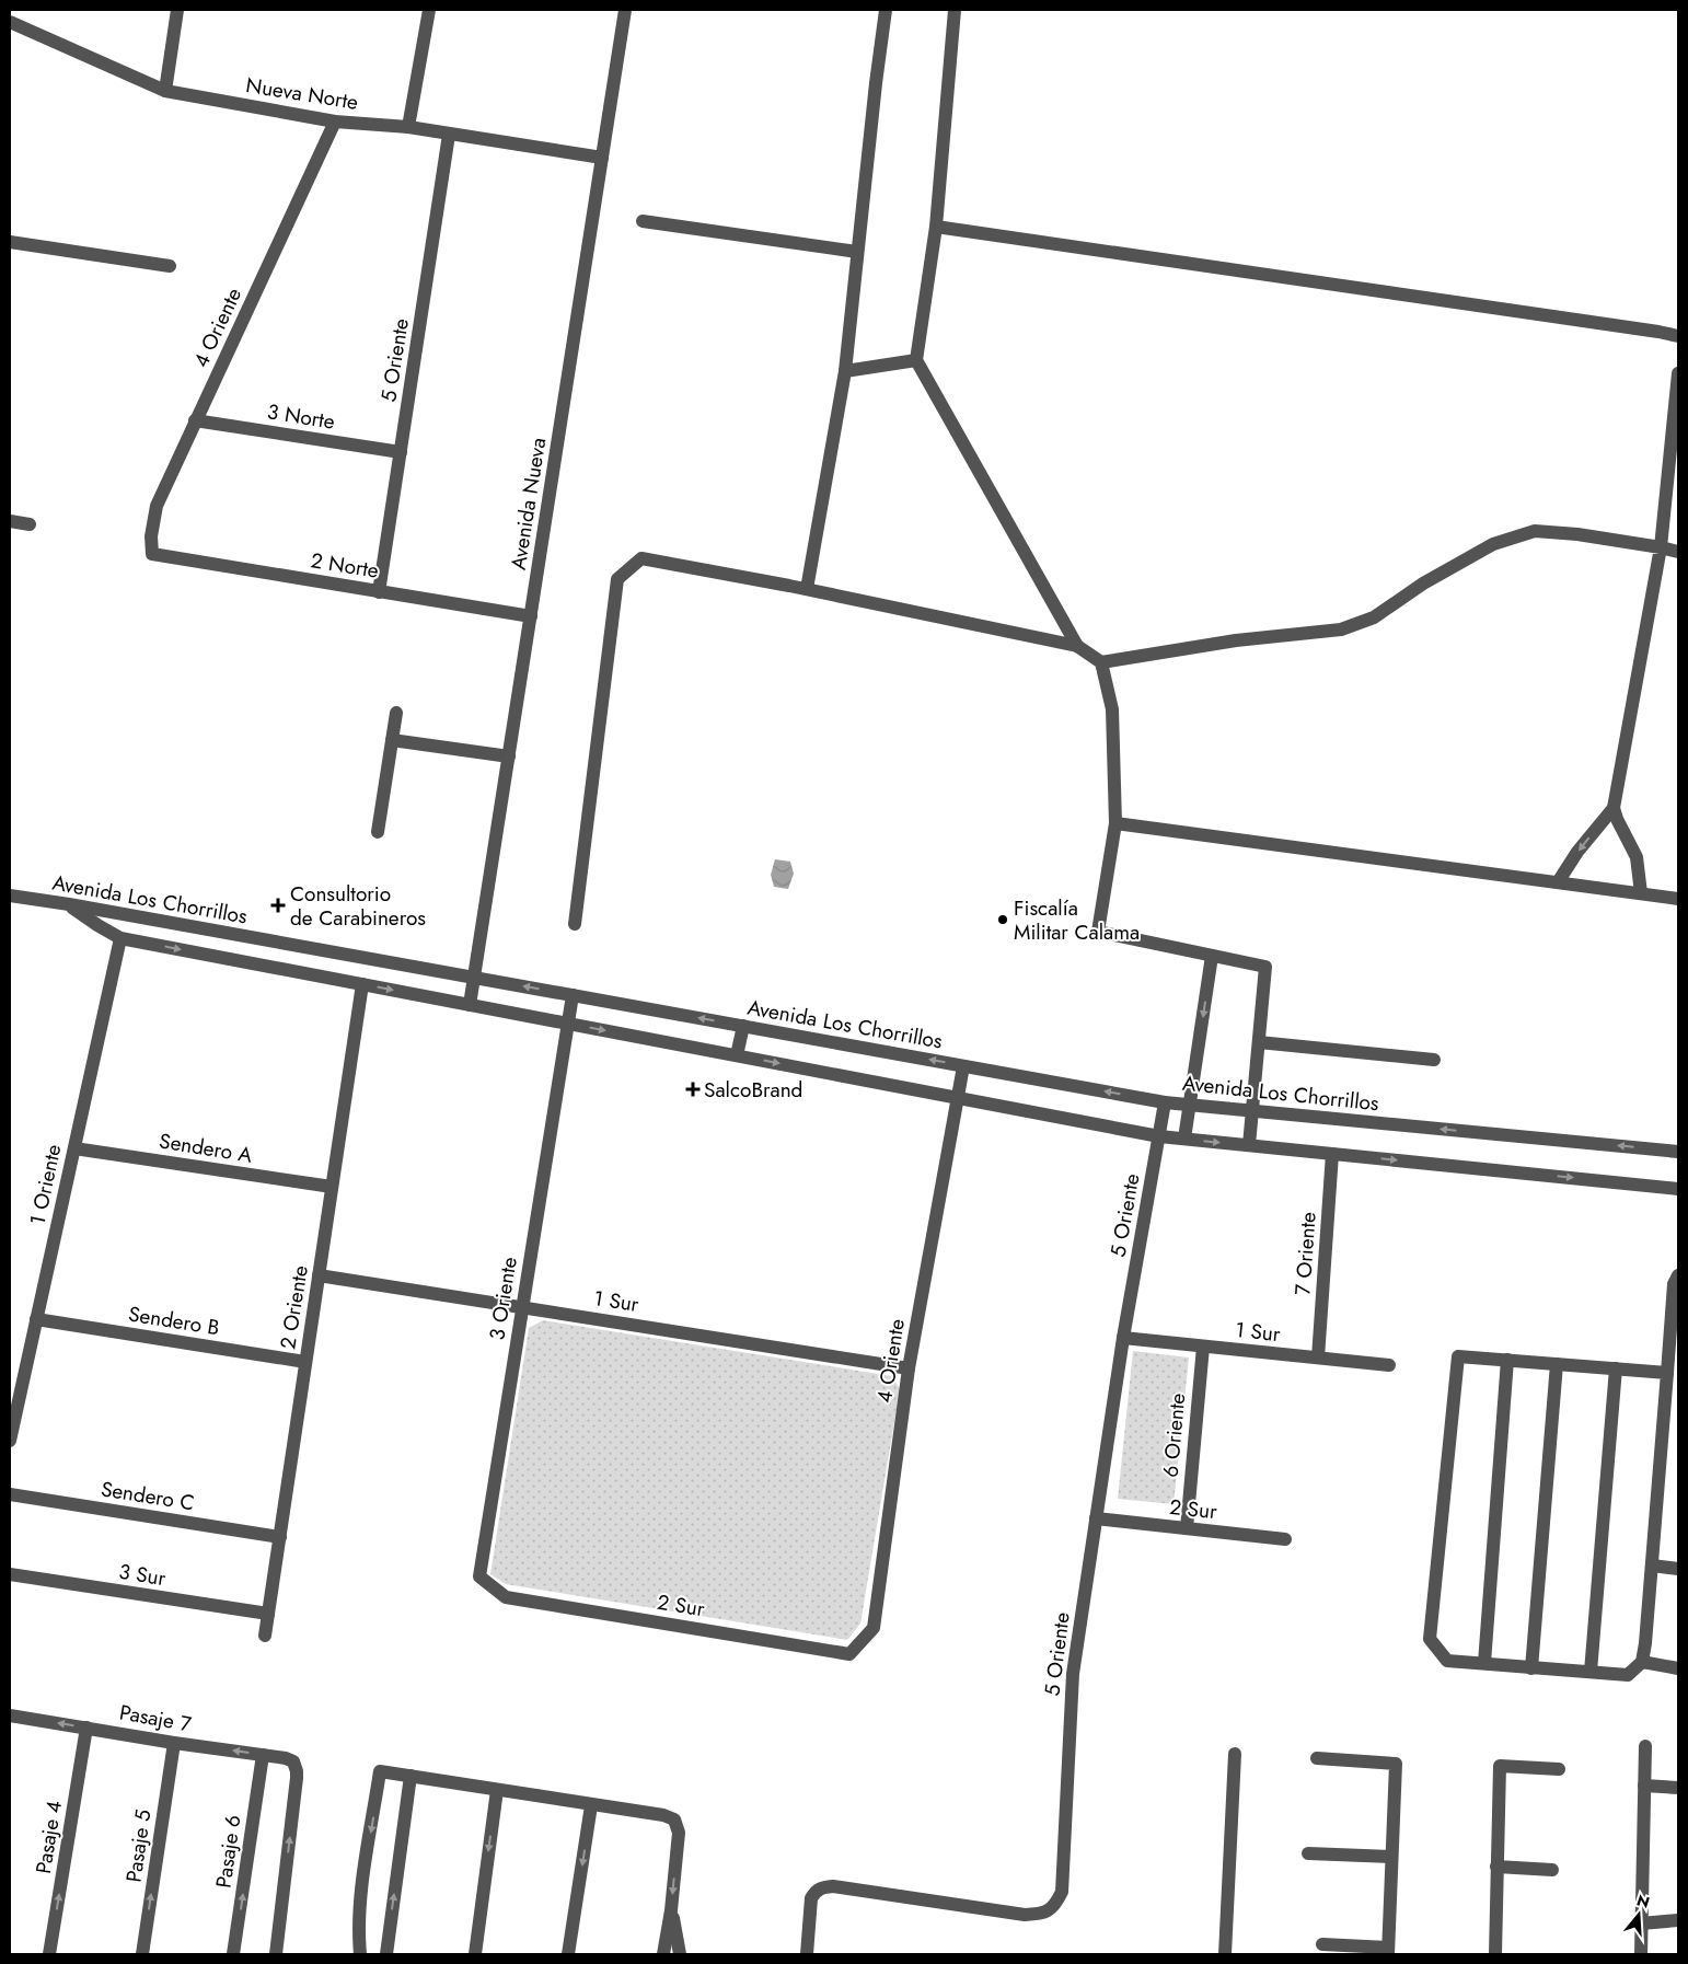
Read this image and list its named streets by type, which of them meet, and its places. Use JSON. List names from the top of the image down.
{
  "streets": {
    "street": [
      "Nueva Norte",
      "4 Oriente",
      "5 Oriente",
      "3 Norte",
      "Avenida Nueva",
      "2 Norte",
      "Avenida Los Chorrillos",
      "Sendero A",
      "1 Oriente",
      "7 Oriente",
      "3 Oriente",
      "1 Sur",
      "2 Oriente",
      "Sendero B",
      "6 Oriente",
      "Sendero C",
      "2 Sur",
      "3 Sur",
      "Pasaje 7",
      "Pasaje 4",
      "Pasaje 5",
      "Pasaje 6"
    ]
  },
  "crossings": [
    ["Nueva Norte", "4 Oriente"],
    ["Nueva Norte", "5 Oriente"],
    ["Nueva Norte", "Avenida Nueva"],
    ["4 Oriente", "3 Norte"],
    ["4 Oriente", "2 Norte"],
    ["4 Oriente", "Avenida Los Chorrillos"],
    ["4 Oriente", "1 Sur"],
    ["4 Oriente", "2 Sur"],
    ["5 Oriente", "3 Norte"],
    ["5 Oriente", "2 Norte"],
    ["5 Oriente", "Avenida Los Chorrillos"],
    ["5 Oriente", "1 Sur"],
    ["5 Oriente", "2 Sur"],
    ["Avenida Nueva", "2 Norte"],
    ["Avenida Nueva", "Avenida Los Chorrillos"],
    ["Avenida Los Chorrillos", "3 Oriente"],
    ["Sendero A", "1 Oriente"],
    ["Sendero A", "2 Oriente"],
    ["1 Oriente", "Sendero B"],
    ["7 Oriente", "1 Sur"],
    ["3 Oriente", "1 Sur"],
    ["3 Oriente", "2 Sur"],
    ["1 Sur", "2 Oriente"],
    ["1 Sur", "6 Oriente"],
    ["2 Oriente", "Sendero B"],
    ["2 Oriente", "Sendero C"],
    ["2 Oriente", "3 Sur"],
    ["6 Oriente", "2 Sur"],
    ["Pasaje 7", "Pasaje 4"],
    ["Pasaje 7", "Pasaje 5"],
    ["Pasaje 7", "Pasaje 6"]
  ],
  "one_way": ["Pasaje 4", "Pasaje 5", "Pasaje 6"],
  "places": {
    "health": ["Consultorio de Carabineros", "SalcoBrand"],
    "other": ["Fiscalía Militar Calama"]
  },
  "north": "top"
}
